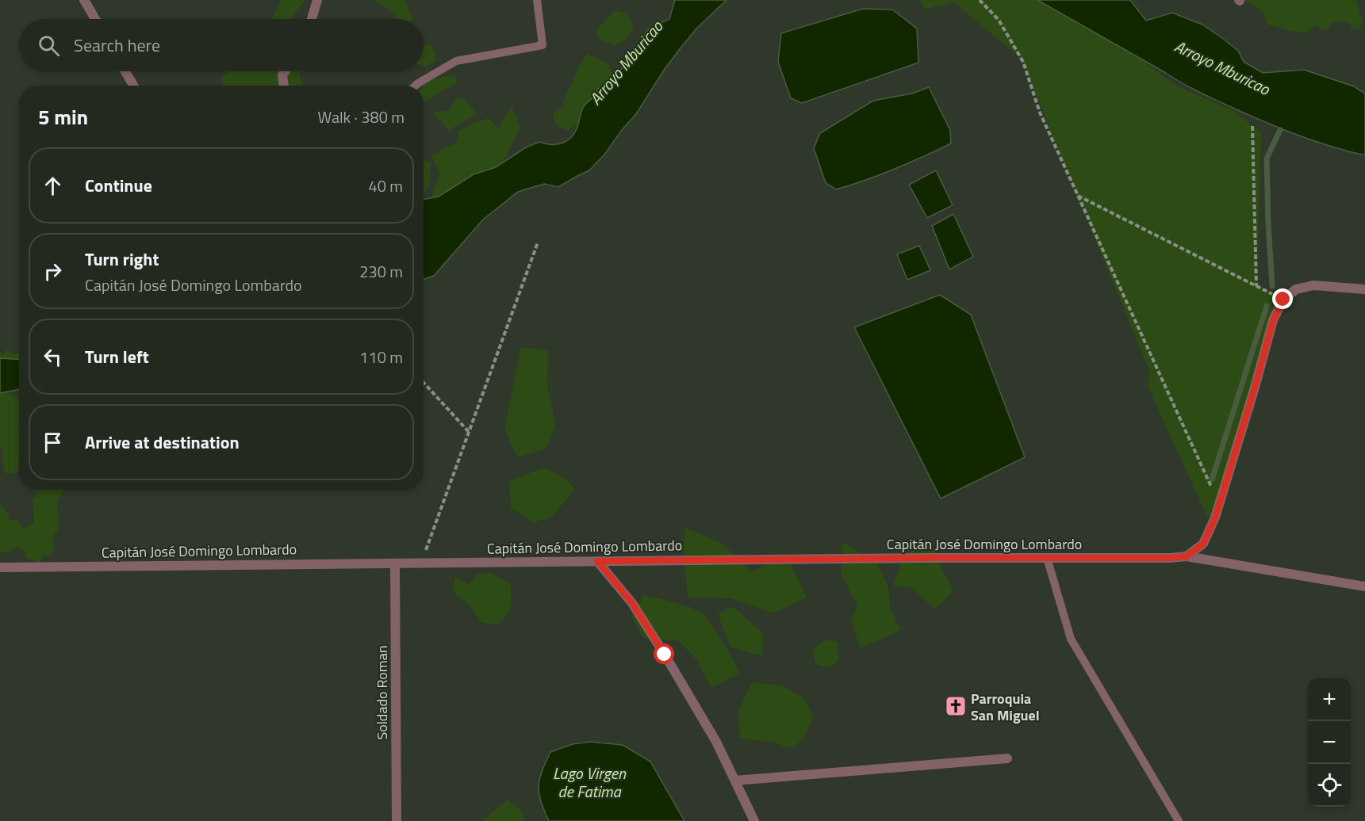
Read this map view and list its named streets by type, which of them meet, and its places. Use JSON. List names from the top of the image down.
{
  "streets": {
    "street": ["Capitán José Domingo Lombardo", "Soldado Roman"]
  },
  "crossings": [
    ["Capitán José Domingo Lombardo", "Soldado Roman"]
  ],
  "water": ["Arroyo Mburicao", "Lago Virgen de Fatima"],
  "places": {
    "church": ["Parroquia San Miguel"]
  },
  "page": {
    "search": "Search here",
    "heading": ["5 min", "Walk · 380 m"],
    "list": [
      ["Continue", "40 m"],
      ["Turn right", "Capitán José Domingo Lombardo", "230 m"],
      ["Turn left", "110 m"],
      "Arrive at destination"
    ],
    "map_buttons": ["+", "−"]
  }
}
